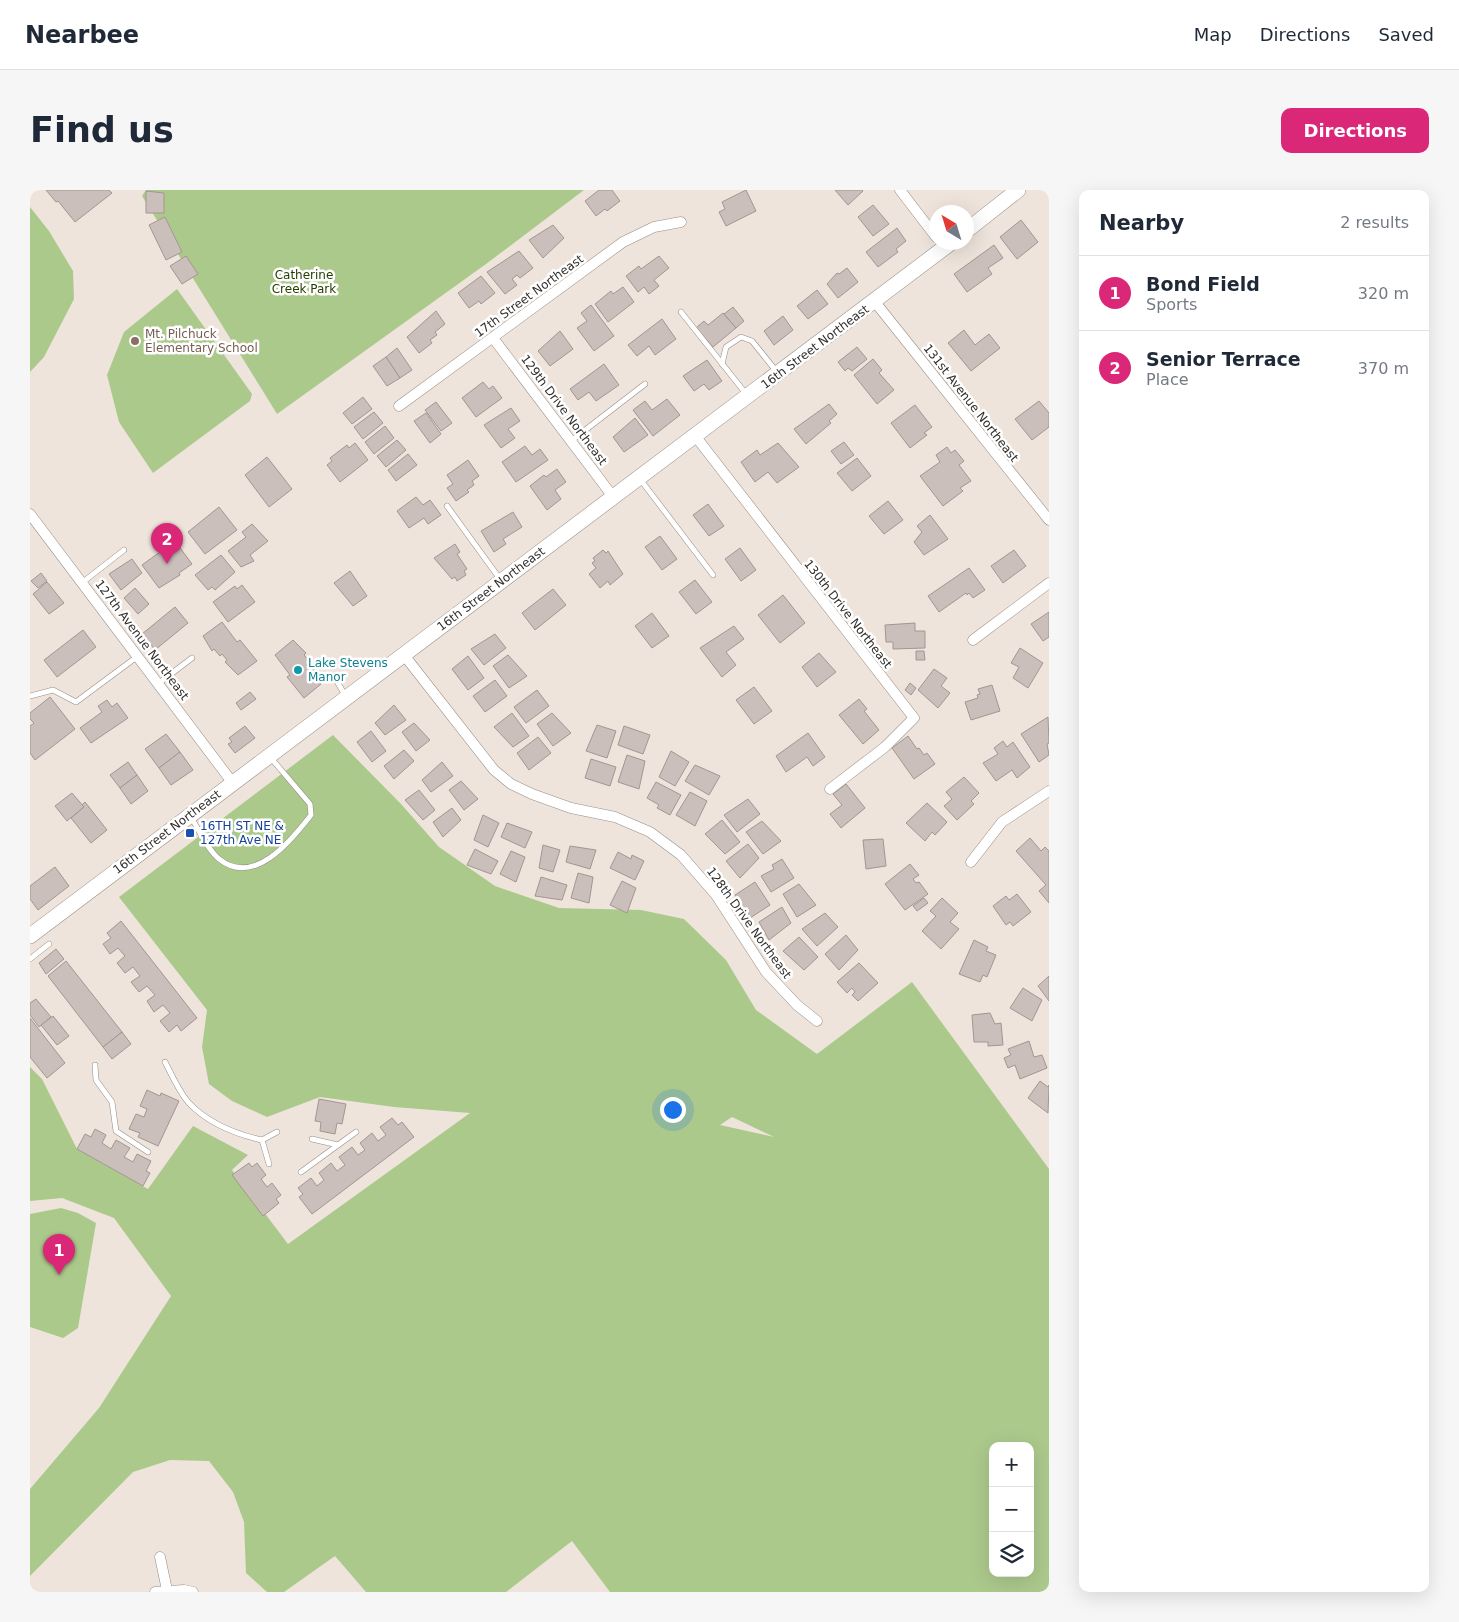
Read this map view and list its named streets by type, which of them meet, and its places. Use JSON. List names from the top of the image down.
{
  "streets": {
    "street": [
      "17th Street Northeast",
      "16th Street Northeast",
      "131st Avenue Northeast",
      "129th Drive Northeast",
      "130th Drive Northeast",
      "127th Avenue Northeast",
      "128th Drive Northeast"
    ]
  },
  "crossings": [
    ["17th Street Northeast", "129th Drive Northeast"],
    ["16th Street Northeast", "131st Avenue Northeast"],
    ["16th Street Northeast", "129th Drive Northeast"],
    ["16th Street Northeast", "130th Drive Northeast"],
    ["16th Street Northeast", "127th Avenue Northeast"],
    ["16th Street Northeast", "128th Drive Northeast"]
  ],
  "parks": ["Catherine Creek Park"],
  "places": {
    "other": ["Mt. Pilchuck Elementary School", "Lake Stevens Manor"],
    "transit": ["16TH ST NE & 127th Ave NE"]
  },
  "north": "top left",
  "page": {
    "header": "Nearbee",
    "nav": ["Map", "Directions", "Saved"],
    "buttons": "Directions",
    "title": "Find us",
    "heading": ["Nearby", "2 results"],
    "list": [
      {
        "mark": "1",
        "name": "Bond Field",
        "note": "Sports",
        "value": "320 m"
      },
      {
        "mark": "2",
        "name": "Senior Terrace",
        "note": "Place",
        "value": "370 m"
      }
    ],
    "pins": ["2", "1"],
    "map_buttons": ["+", "−"]
  }
}
